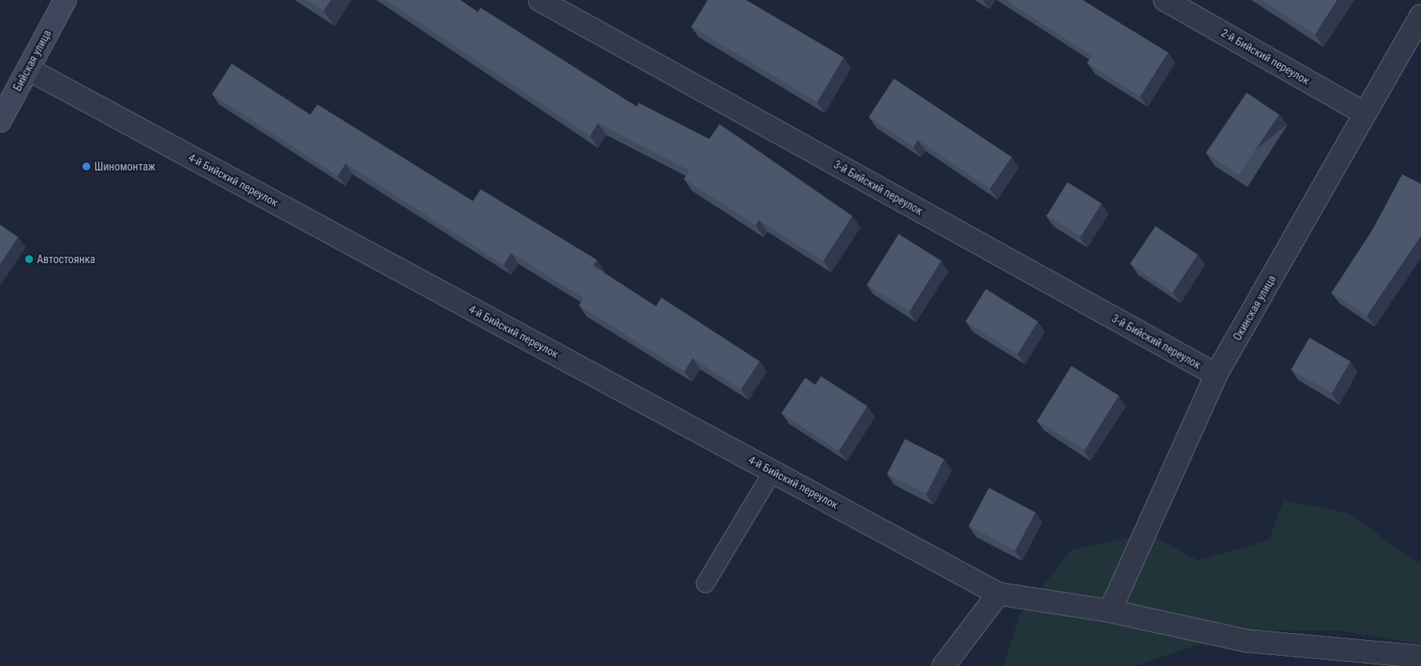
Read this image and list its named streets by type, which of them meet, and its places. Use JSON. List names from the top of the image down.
{
  "streets": {
    "street": [
      "2-й Бийский переулок",
      "Бийская улица",
      "4-й Бийский переулок",
      "3-й Бийский переулок",
      "Окинская улица"
    ]
  },
  "crossings": [
    ["2-й Бийский переулок", "Окинская улица"],
    ["Бийская улица", "4-й Бийский переулок"],
    ["4-й Бийский переулок", "Окинская улица"],
    ["3-й Бийский переулок", "Окинская улица"]
  ],
  "places": ["Шиномонтаж", "Автостоянка"]
}
